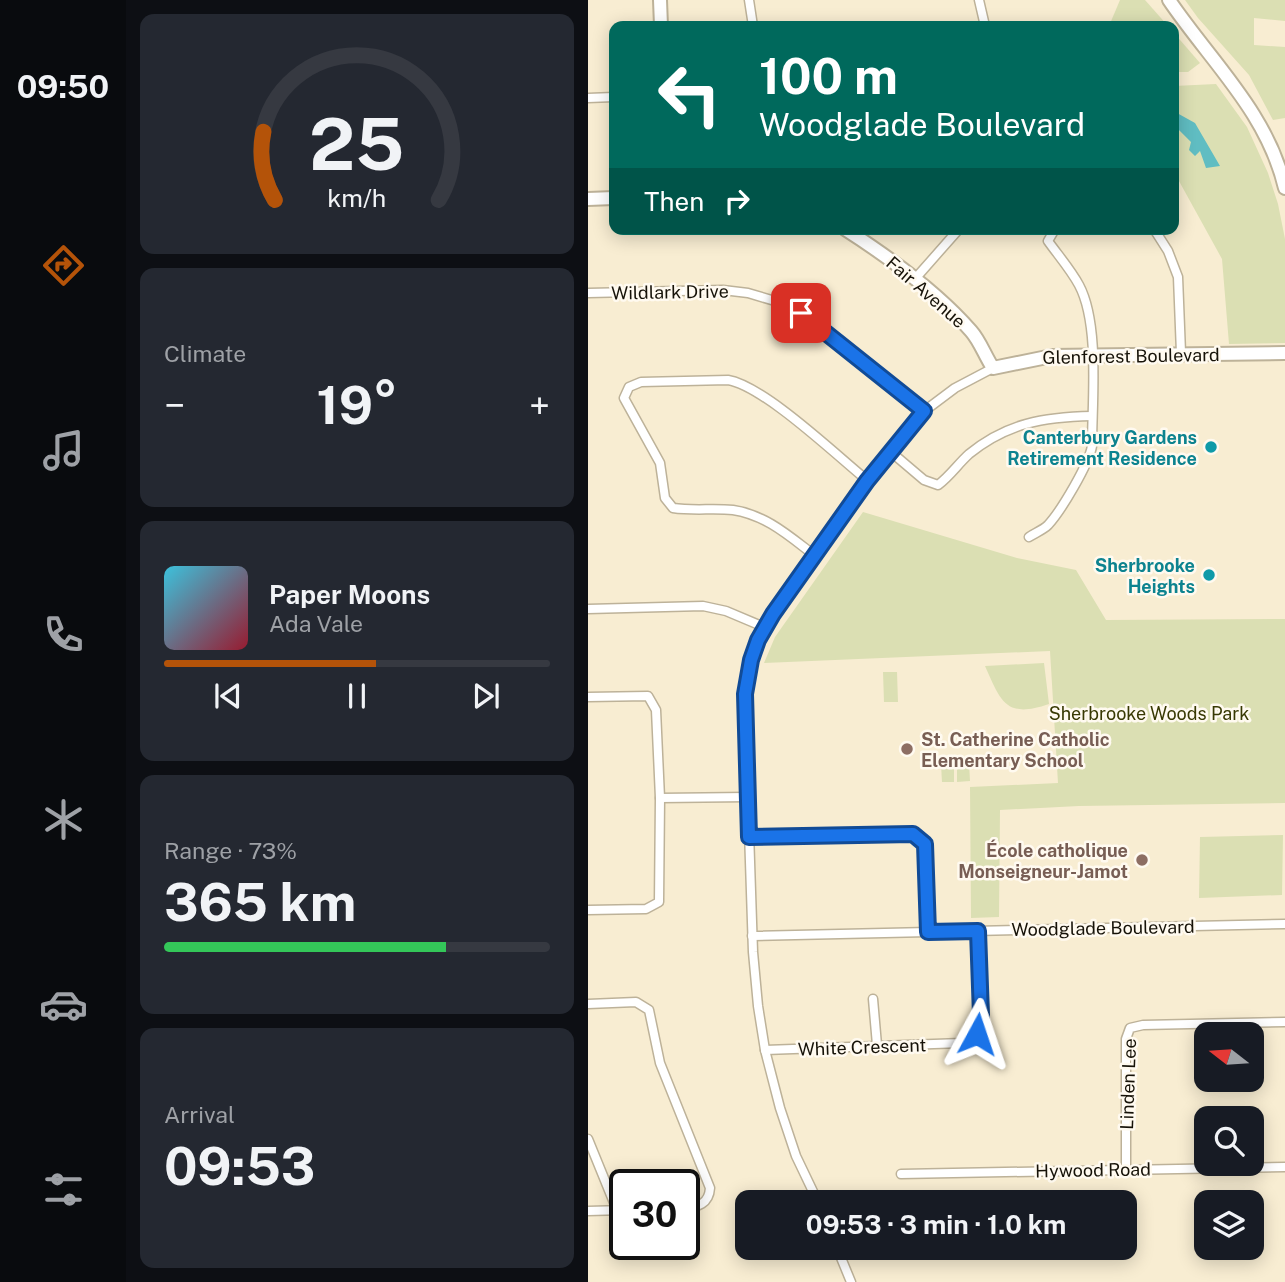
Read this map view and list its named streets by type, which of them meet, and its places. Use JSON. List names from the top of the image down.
{
  "streets": {
    "street": [
      "Wildlark Drive",
      "Fair Avenue",
      "Glenforest Boulevard",
      "Woodglade Boulevard",
      "White Crescent",
      "Linden Lee",
      "Hywood Road"
    ]
  },
  "crossings": [
    ["Wildlark Drive", "Glenforest Boulevard"],
    ["Fair Avenue", "Glenforest Boulevard"],
    ["Glenforest Boulevard", "Woodglade Boulevard"],
    ["Glenforest Boulevard", "White Crescent"],
    ["Woodglade Boulevard", "White Crescent"],
    ["Linden Lee", "Hywood Road"]
  ],
  "parks": ["Sherbrooke Woods Park"],
  "places": [
    "Canterbury Gardens Retirement Residence",
    "Sherbrooke Heights",
    "St. Catherine Catholic Elementary School",
    "École catholique Monseigneur-Jamot"
  ],
  "north": "left",
  "page": {
    "tabs": "09:50",
    "turn": ["100 m", "Woodglade Boulevard"],
    "then": "Then",
    "tile": [
      "Climate",
      ["Range · 73%", "365 km"],
      ["Arrival", "09:53"]
    ],
    "heat": ["−", "19°", "+"],
    "song": ["Paper Moons", "Ada Vale"],
    "limit": "30",
    "trip": "09:53 · 3 min · 1.0 km",
    "gauge": ["25", "km/h"]
  }
}
